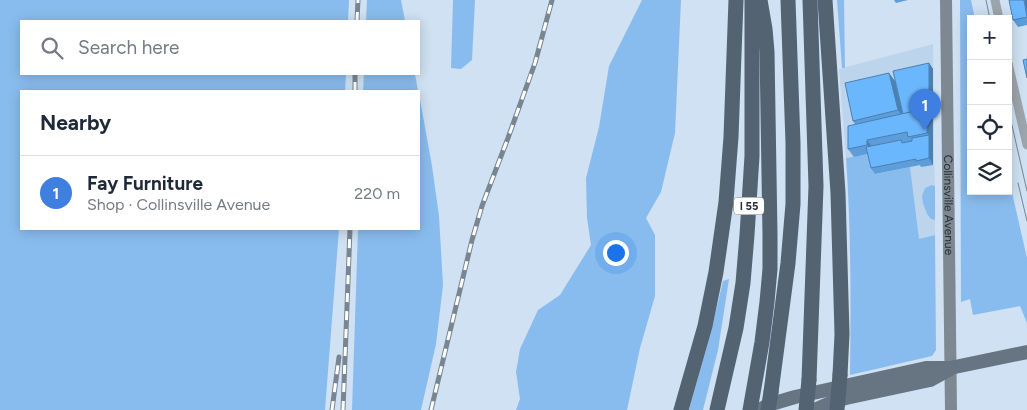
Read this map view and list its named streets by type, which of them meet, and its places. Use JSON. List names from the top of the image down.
{
  "streets": {
    "highway": ["I 55"],
    "main road": ["Collinsville Avenue"]
  },
  "page": {
    "map_buttons": ["+", "−"],
    "search": "Search here",
    "pins": "1",
    "heading": "Nearby",
    "list": [
      {
        "mark": "1",
        "name": "Fay Furniture",
        "note": "Shop · Collinsville Avenue",
        "value": "220 m"
      }
    ]
  }
}
